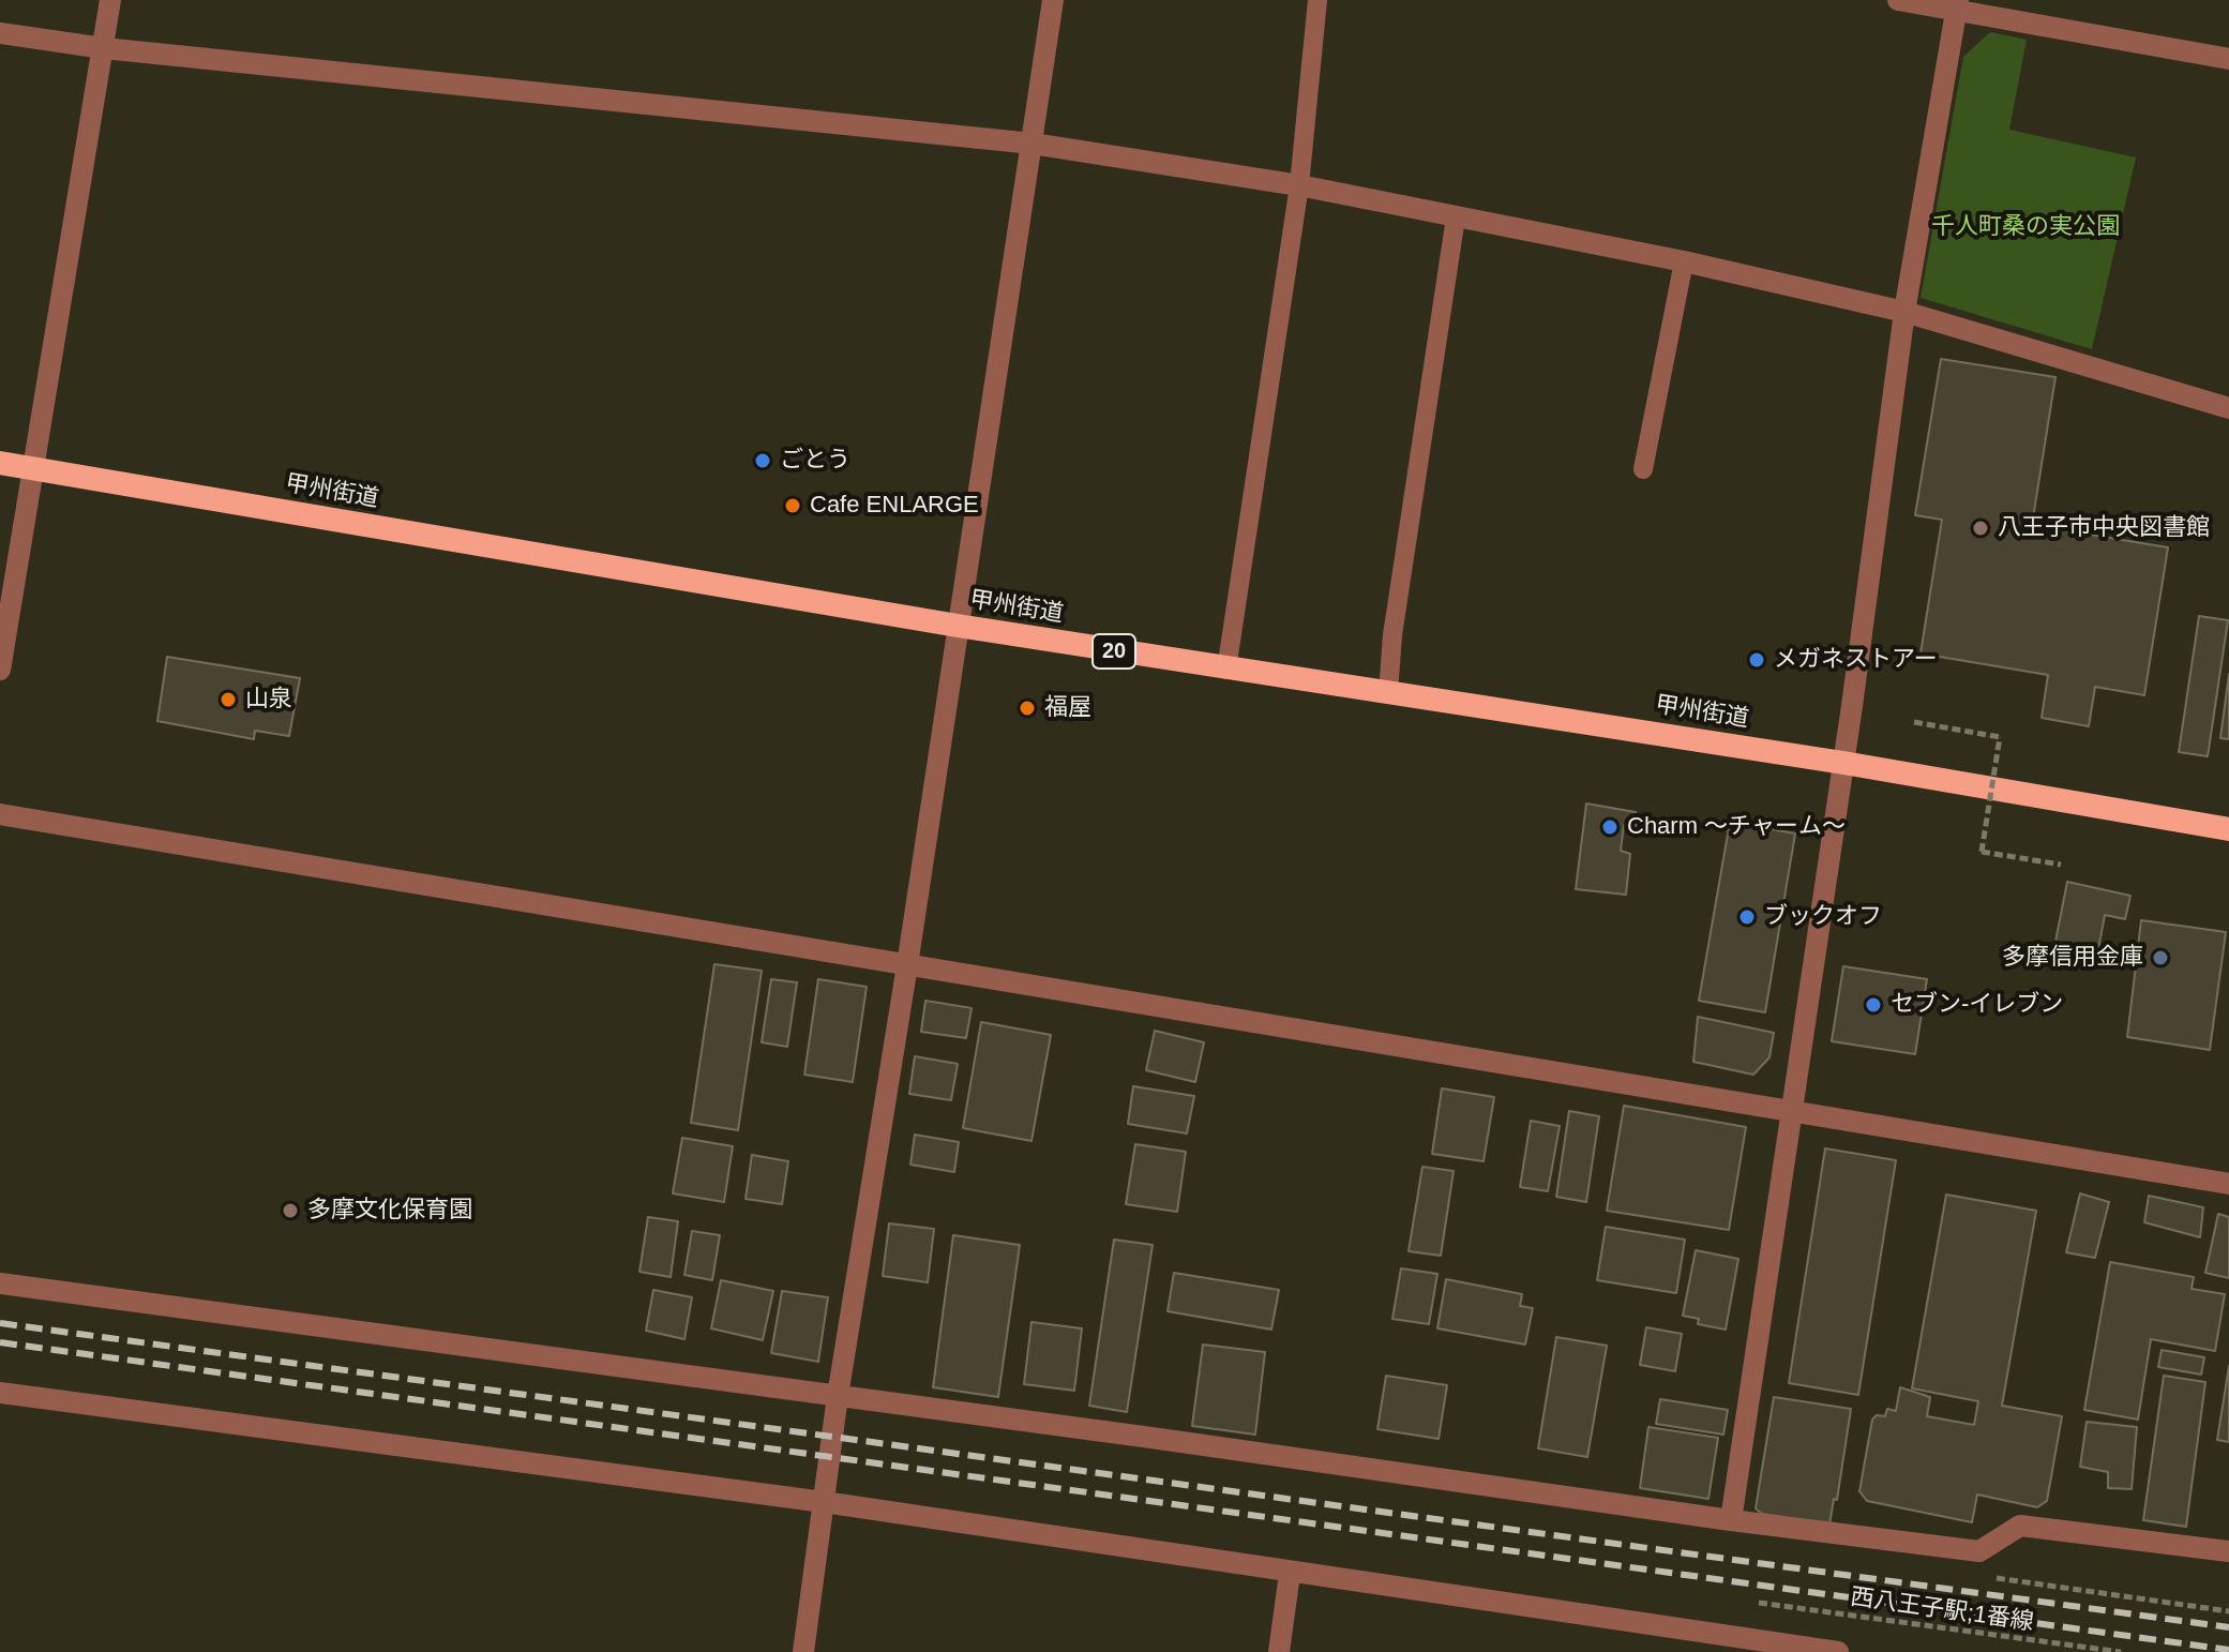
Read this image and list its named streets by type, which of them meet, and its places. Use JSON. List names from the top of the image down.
{
  "streets": {
    "highway": ["甲州街道", "20"],
    "path": ["西八王子駅;1番線"]
  },
  "parks": ["千人町桑の実公園"],
  "places": [
    "ごとう",
    "Cafe ENLARGE",
    "八王子市中央図書館",
    "メガネストアー",
    "山泉",
    "福屋",
    "Charm ～チャーム～",
    "ブックオフ",
    "多摩信用金庫",
    "セブン-イレブン",
    "多摩文化保育園"
  ]
}
